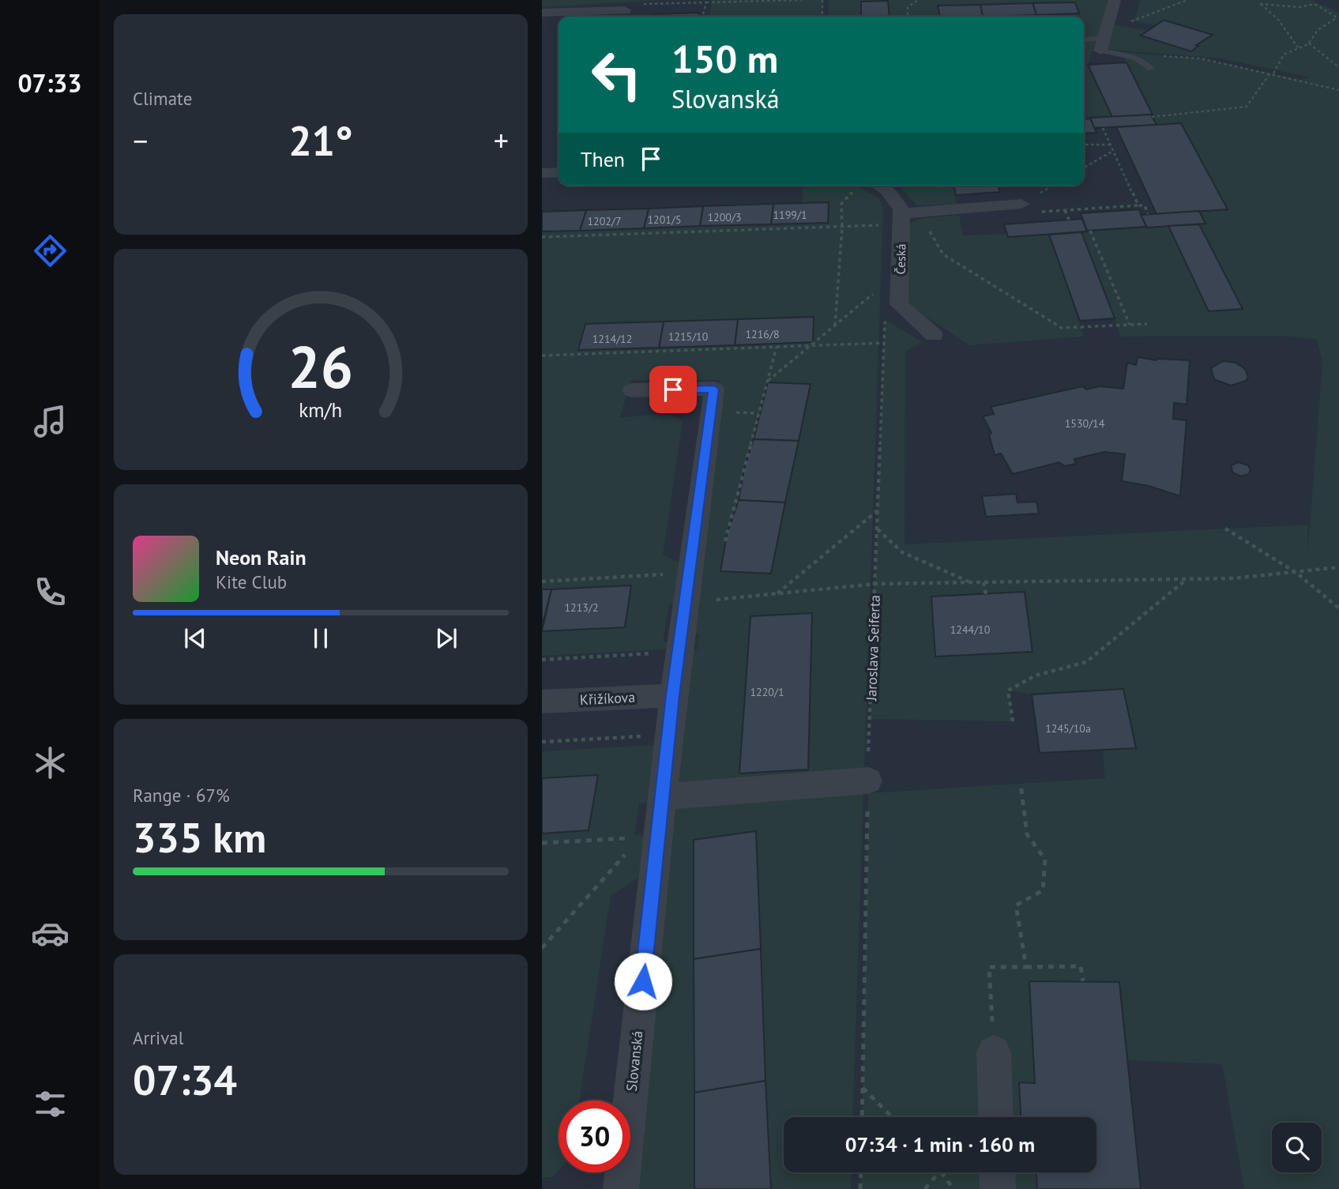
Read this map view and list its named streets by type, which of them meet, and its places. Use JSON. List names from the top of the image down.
{
  "streets": {
    "street": ["Česká", "Křižíkova", "Slovanská"],
    "path": ["Jaroslava Seiferta"]
  },
  "crossings": [
    ["Křižíkova", "Slovanská"]
  ],
  "house_numbers": [
    "1199/1",
    "1200/3",
    "1201/5",
    "1202/7",
    "1216/8",
    "1215/10",
    "1214/12",
    "1530/14",
    "1213/2",
    "1244/10",
    "1220/1",
    "1245/10a"
  ],
  "page": {
    "tabs": "07:33",
    "tile": [
      "Climate",
      ["Range · 67%", "335 km"],
      ["Arrival", "07:34"]
    ],
    "turn": ["150 m", "Slovanská"],
    "heat": ["−", "21°", "+"],
    "then": "Then",
    "song": ["Neon Rain", "Kite Club"],
    "limit": "30",
    "trip": "07:34 · 1 min · 160 m",
    "gauge": ["26", "km/h"]
  }
}
